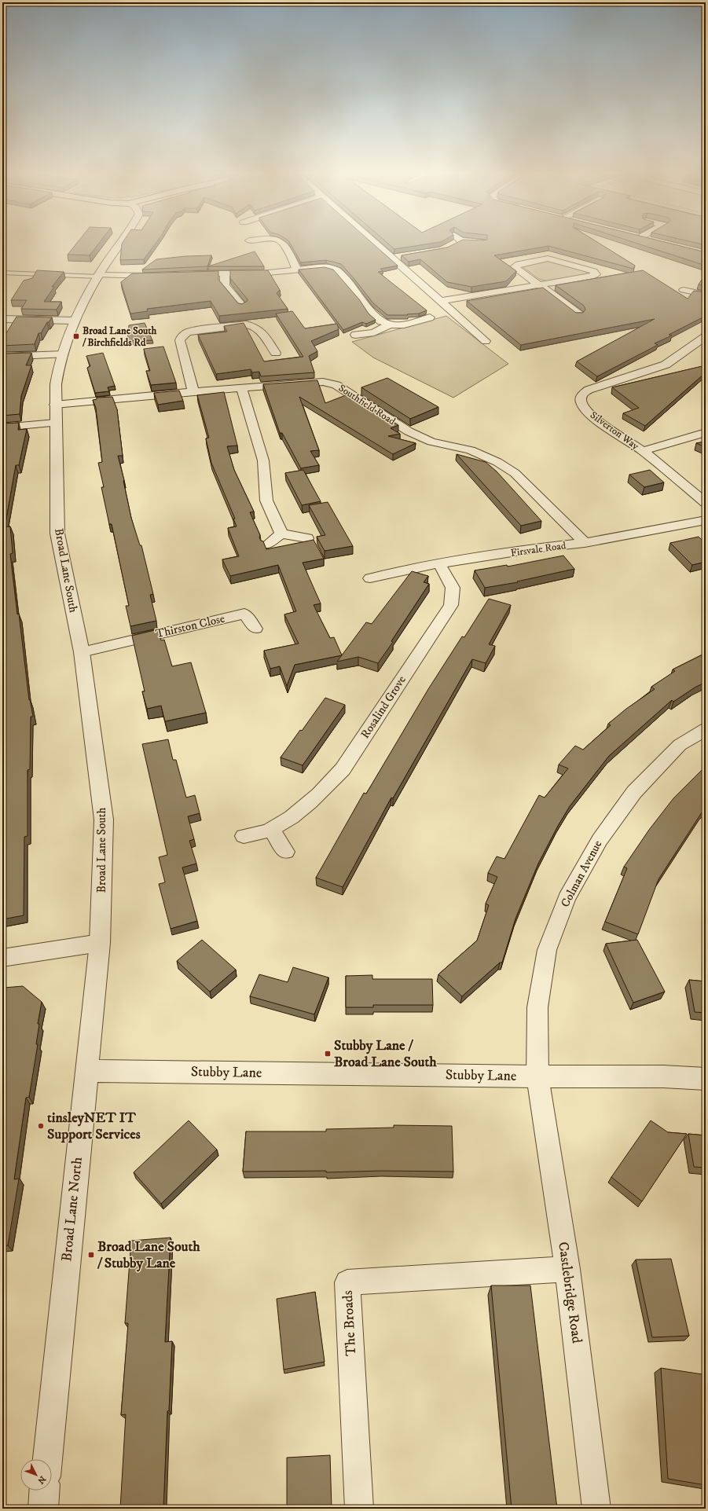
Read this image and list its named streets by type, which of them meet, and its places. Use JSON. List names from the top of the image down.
{
  "streets": {
    "street": [
      "Southfield Road",
      "Silverton Way",
      "Firsvale Road",
      "Broad Lane South",
      "Thirston Close",
      "Rosalind Grove",
      "Colman Avenue",
      "Stubby Lane",
      "Broad Lane North",
      "Castlebridge Road",
      "The Broads"
    ]
  },
  "crossings": [
    ["Southfield Road", "Firsvale Road"],
    ["Southfield Road", "Broad Lane South"],
    ["Firsvale Road", "Rosalind Grove"],
    ["Broad Lane South", "Thirston Close"],
    ["Broad Lane South", "Broad Lane North"],
    ["Colman Avenue", "Stubby Lane"],
    ["Colman Avenue", "Castlebridge Road"],
    ["Stubby Lane", "Broad Lane North"],
    ["Stubby Lane", "Castlebridge Road"],
    ["Castlebridge Road", "The Broads"]
  ],
  "places": {
    "transit": ["Broad Lane South / Birchfields Rd", "Stubby Lane / Broad Lane South", "Broad Lane South / Stubby Lane"],
    "other": ["tinsleyNET IT Support Services"]
  },
  "north": "bottom right"
}
